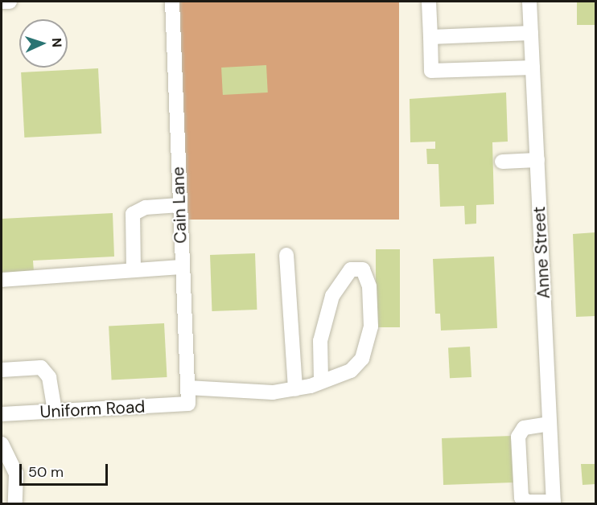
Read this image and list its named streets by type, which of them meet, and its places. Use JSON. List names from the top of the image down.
{
  "streets": {
    "street": ["Cain Lane", "Anne Street", "Uniform Road"]
  },
  "crossings": [
    ["Cain Lane", "Uniform Road"]
  ],
  "scale_bar": "50 m",
  "north": "right"
}
